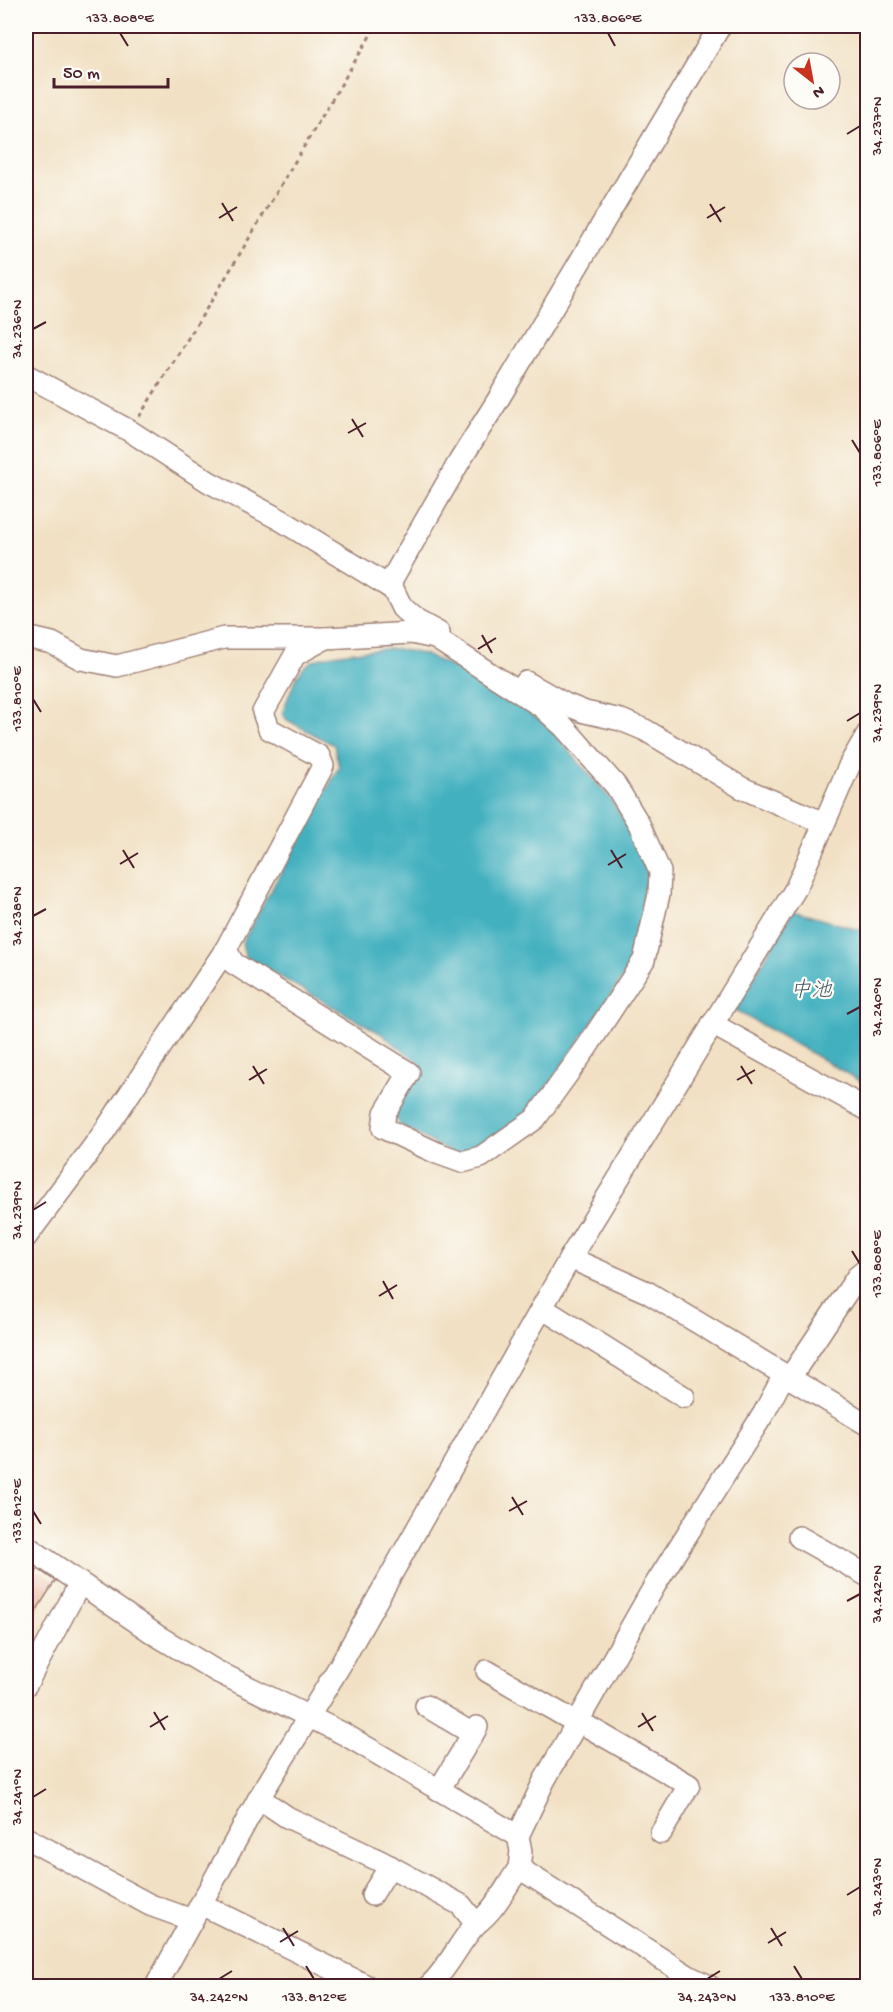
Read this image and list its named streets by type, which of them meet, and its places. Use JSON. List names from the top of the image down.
{
  "water": ["中池"],
  "scale_bar": "50 m",
  "north": "bottom right",
  "coordinates": [
    "133.808°E",
    "133.806°E",
    "34.237°N",
    "34.236°N",
    "133.810°E",
    "34.239°N",
    "34.238°N",
    "34.240°N",
    "133.812°E",
    "34.242°N",
    "34.241°N",
    "34.243°N"
  ]
}
